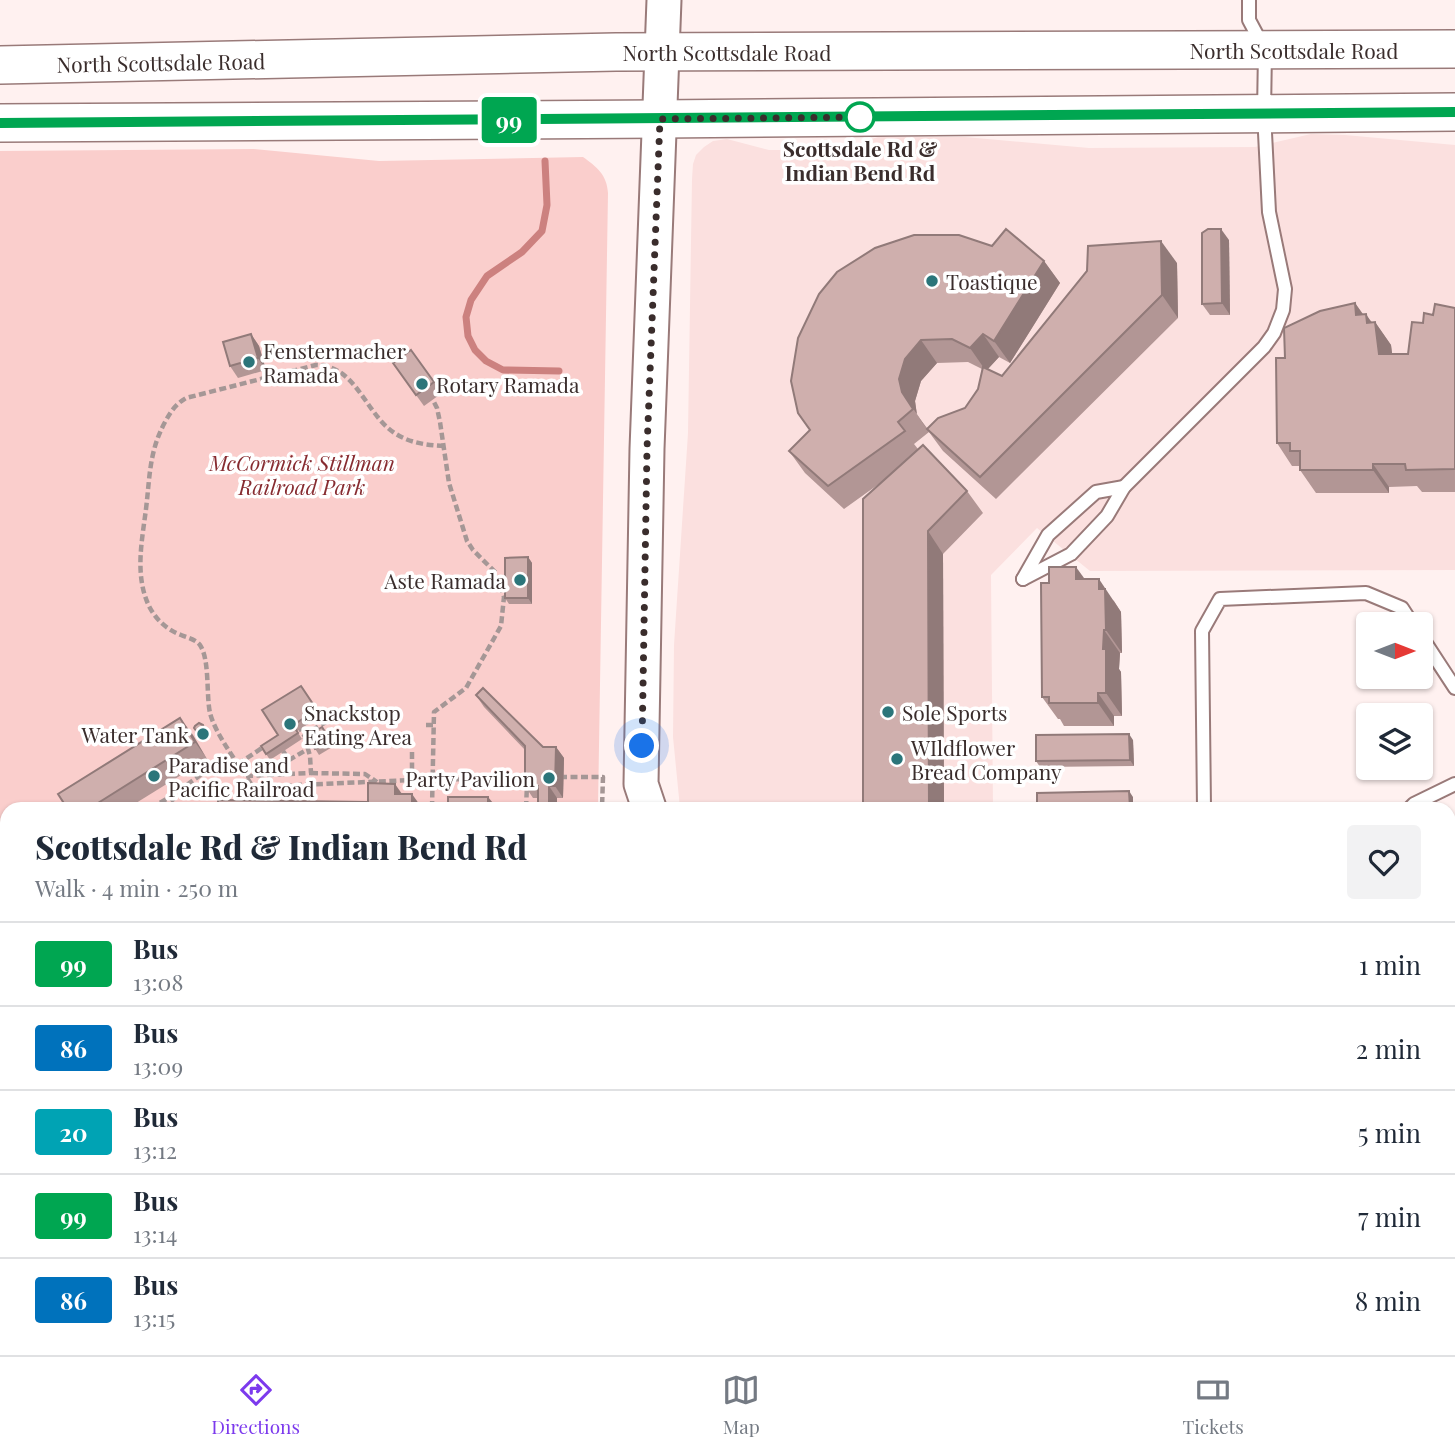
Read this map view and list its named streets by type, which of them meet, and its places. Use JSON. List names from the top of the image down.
{
  "streets": {
    "main road": ["North Scottsdale Road"]
  },
  "parks": ["McCormick Stillman Railroad Park"],
  "places": [
    "Scottsdale Rd & Indian Bend Rd",
    "Toastique",
    "Fenstermacher Ramada",
    "Rotary Ramada",
    "Aste Ramada",
    "Sole Sports",
    "Snackstop Eating Area",
    "Water Tank",
    "WIldflower Bread Company",
    "Paradise and Pacific Railroad",
    "Party Pavilion"
  ],
  "lines": ["bus line 99"],
  "north": "right",
  "page": {
    "on_map": "99",
    "heading": ["Scottsdale Rd & Indian Bend Rd", "Walk · 4 min · 250 m"],
    "list": [
      {
        "mark": "99",
        "name": "Bus",
        "note": "13:08",
        "value": "1 min"
      },
      {
        "mark": "86",
        "name": "Bus",
        "note": "13:09",
        "value": "2 min"
      },
      {
        "mark": "20",
        "name": "Bus",
        "note": "13:12",
        "value": "5 min"
      },
      {
        "mark": "99",
        "name": "Bus",
        "note": "13:14",
        "value": "7 min"
      },
      {
        "mark": "86",
        "name": "Bus",
        "note": "13:15",
        "value": "8 min"
      }
    ],
    "tabs": ["Directions", "Map", "Tickets"]
  }
}
